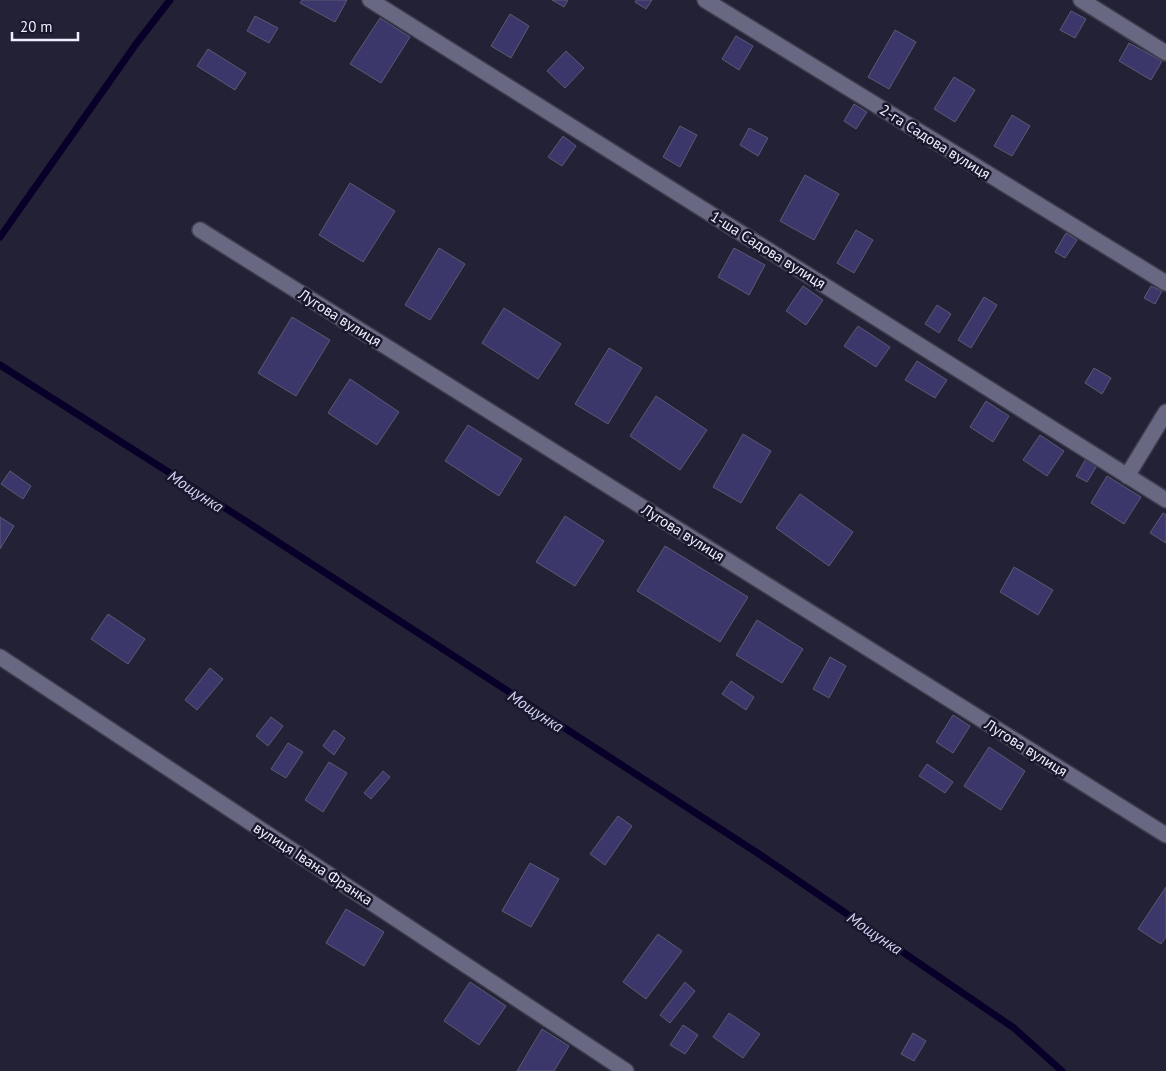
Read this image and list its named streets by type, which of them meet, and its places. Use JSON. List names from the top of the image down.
{
  "streets": {
    "street": [
      "2-га Садова вулиця",
      "1-ша Садова вулиця",
      "Лугова вулиця",
      "вулиця Івана Франка"
    ]
  },
  "water": ["Мощунка"],
  "scale_bar": "20 m"
}
